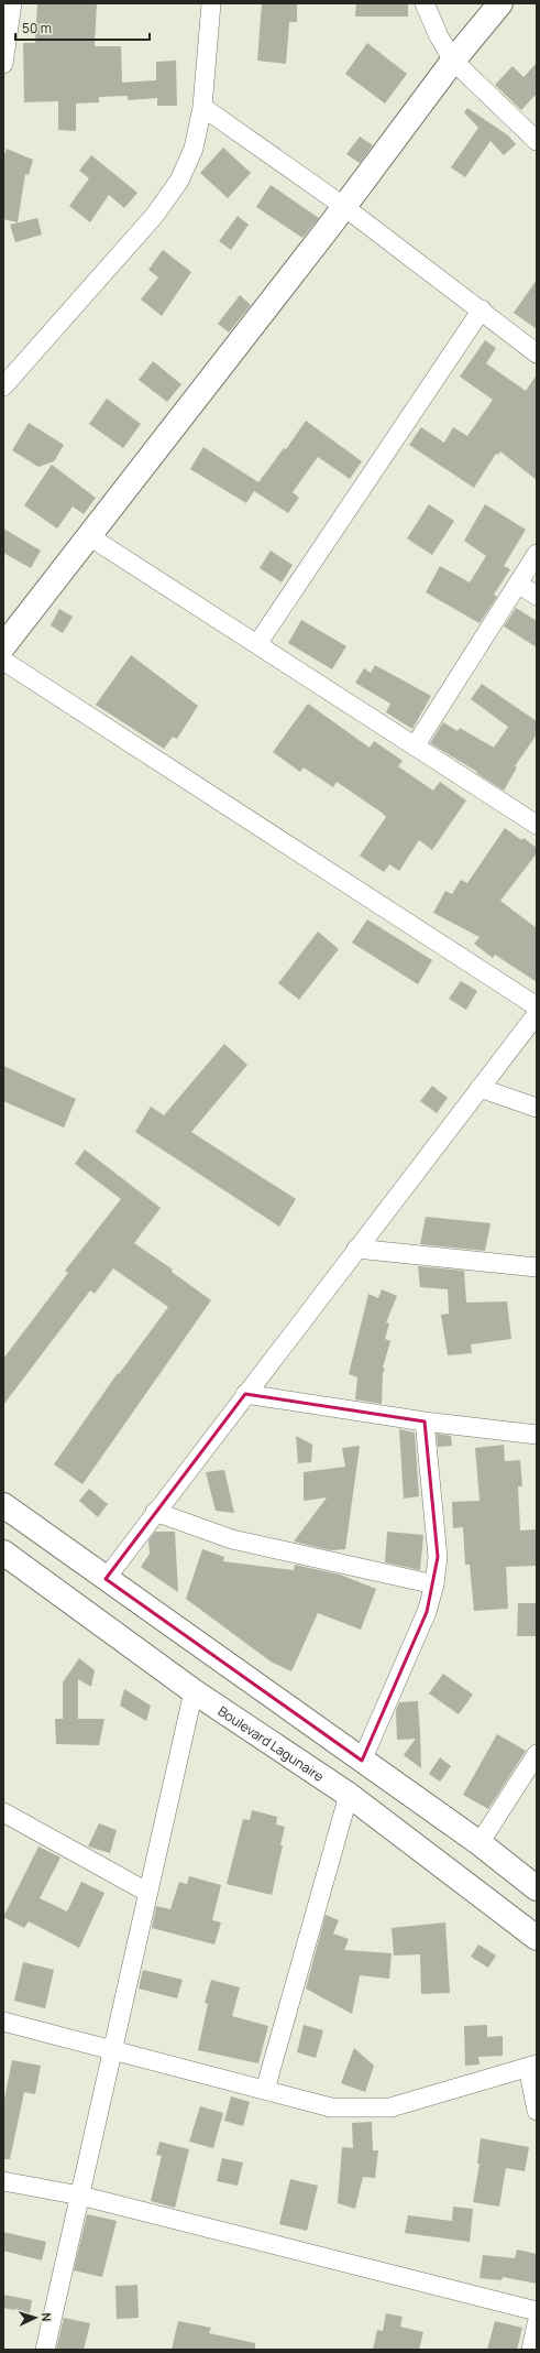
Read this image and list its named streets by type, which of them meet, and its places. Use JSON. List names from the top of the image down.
{
  "streets": {
    "main road": ["Boulevard Lagunaire"]
  },
  "scale_bar": "50 m",
  "north": "right"
}
